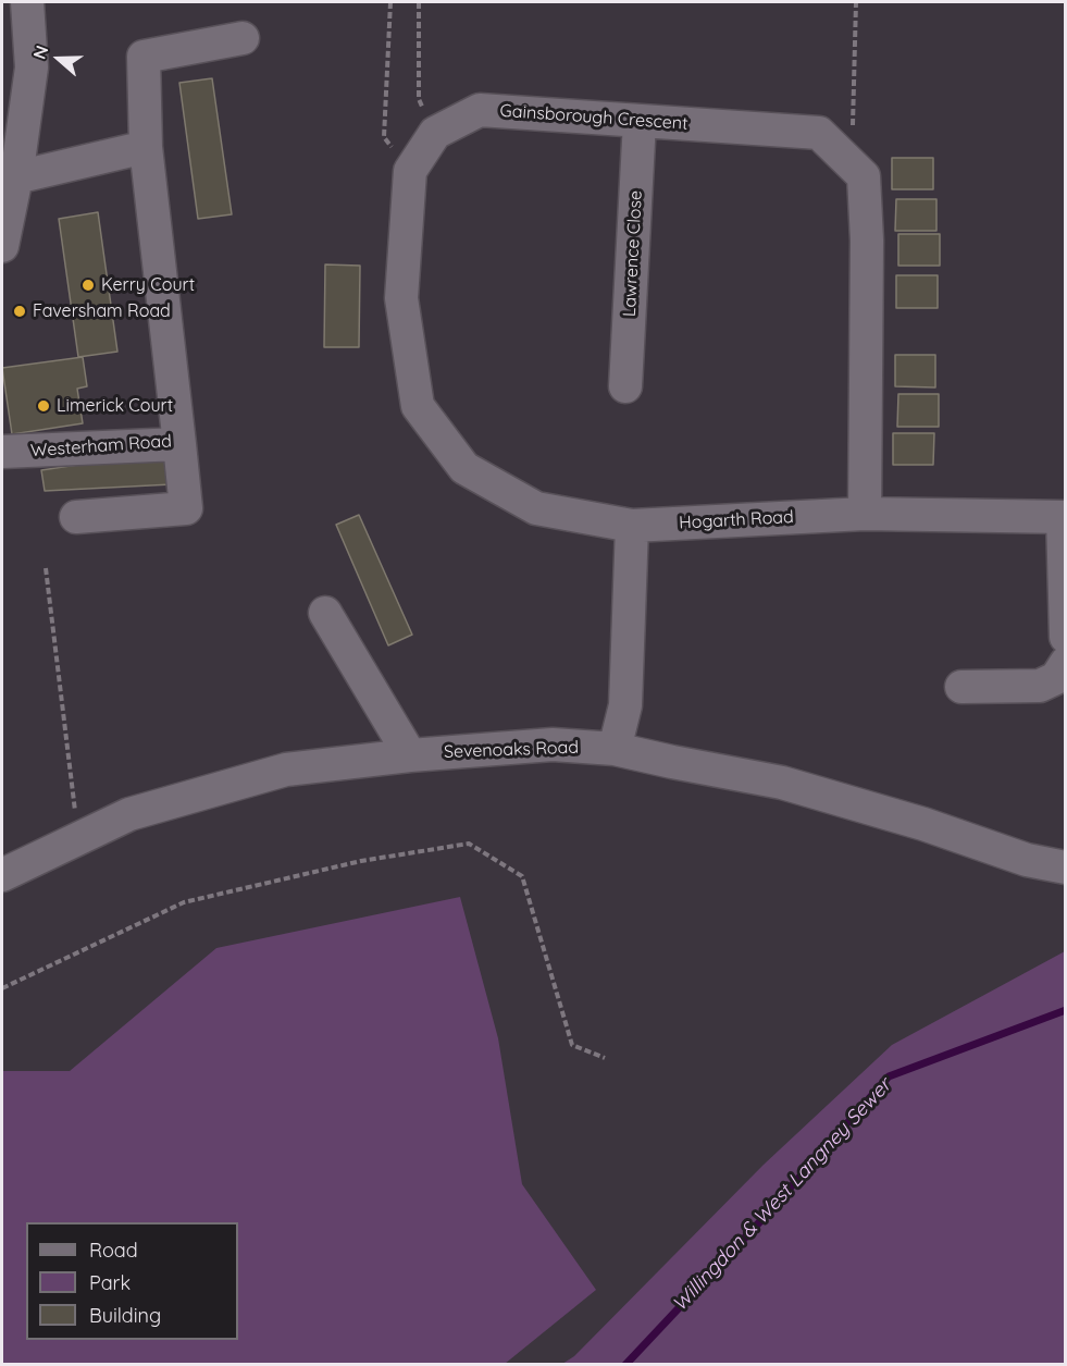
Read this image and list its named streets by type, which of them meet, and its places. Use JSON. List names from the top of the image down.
{
  "streets": {
    "street": [
      "Gainsborough Crescent",
      "Lawrence Close",
      "Westerham Road",
      "Hogarth Road",
      "Sevenoaks Road"
    ]
  },
  "crossings": [
    ["Gainsborough Crescent", "Lawrence Close"],
    ["Gainsborough Crescent", "Hogarth Road"]
  ],
  "water": ["Willingdon & West Langney Sewer"],
  "places": ["Kerry Court", "Faversham Road", "Limerick Court"],
  "legend": ["Road", "Park", "Building"],
  "north": "left"
}
